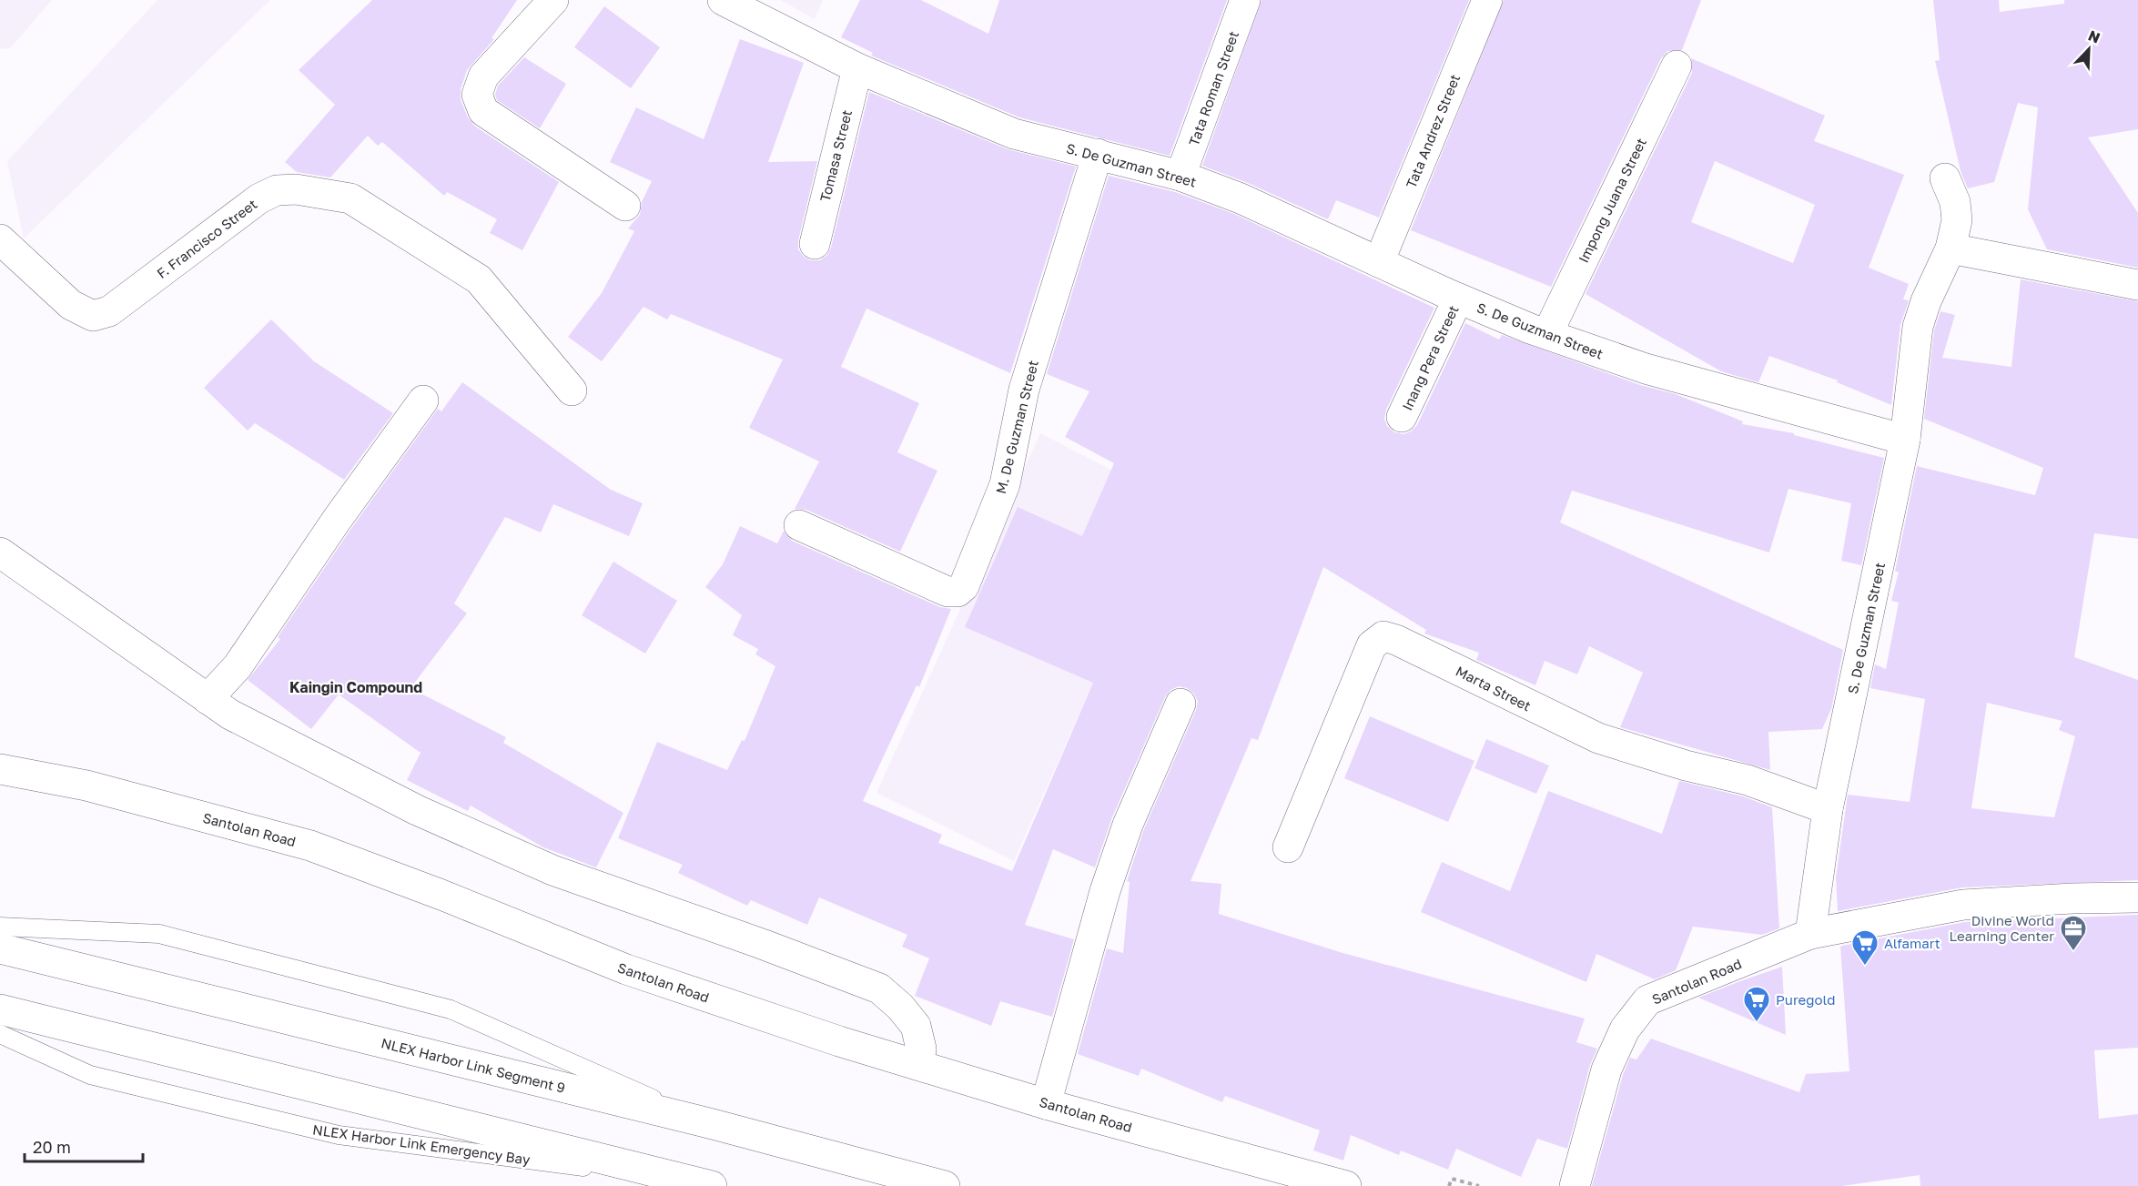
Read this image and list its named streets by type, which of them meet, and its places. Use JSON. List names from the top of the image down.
{
  "streets": {
    "main road": [
      "Tata Roman Street",
      "Tata Andrez Street",
      "Tomasa Street",
      "S. De Guzman Street",
      "Impong Juana Street",
      "F. Francisco Street",
      "Inang Pera Street",
      "M. De Guzman Street",
      "Marta Street",
      "Santolan Road",
      "NLEX Harbor Link Segment 9"
    ],
    "lane": ["NLEX Harbor Link Emergency Bay"]
  },
  "crossings": [
    ["Tata Roman Street", "S. De Guzman Street"],
    ["Tata Andrez Street", "S. De Guzman Street"],
    ["Tomasa Street", "S. De Guzman Street"],
    ["S. De Guzman Street", "Impong Juana Street"],
    ["S. De Guzman Street", "Inang Pera Street"],
    ["S. De Guzman Street", "M. De Guzman Street"],
    ["S. De Guzman Street", "Marta Street"],
    ["S. De Guzman Street", "Santolan Road"]
  ],
  "districts": ["Kaingin Compound"],
  "places": {
    "office": ["Divine World Learning Center"],
    "supermarket": ["Alfamart", "Puregold"]
  },
  "scale_bar": "20 m",
  "north": "top right"
}
